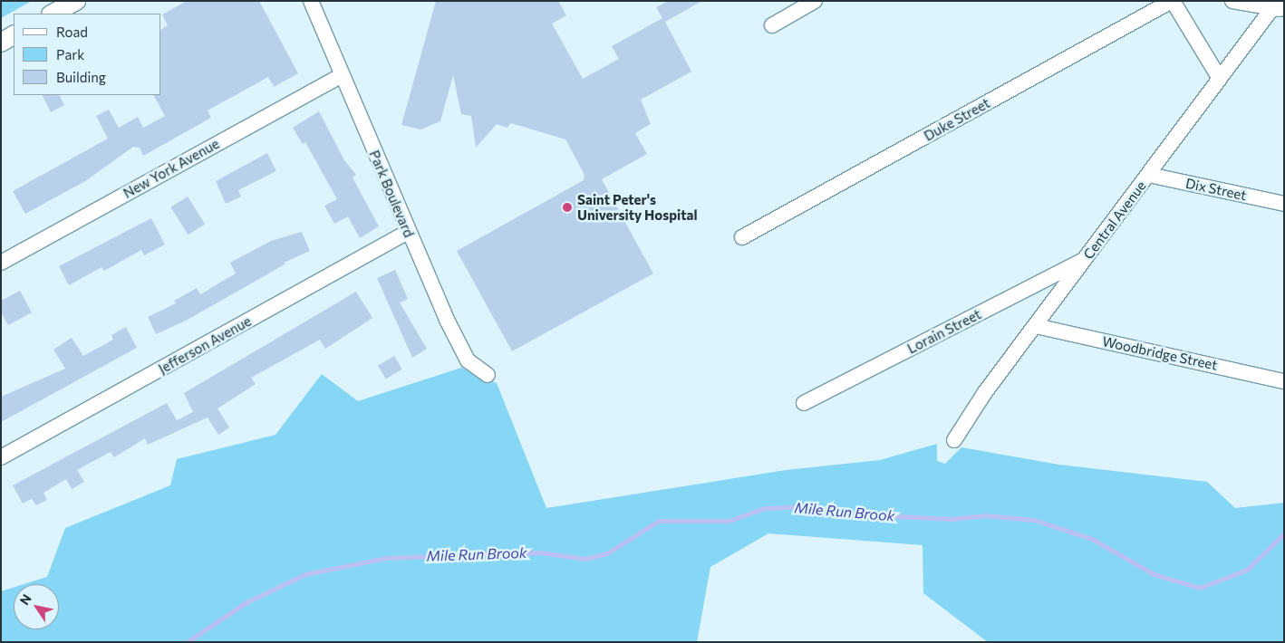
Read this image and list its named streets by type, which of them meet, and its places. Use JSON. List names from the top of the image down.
{
  "streets": {
    "street": [
      "Duke Street",
      "New York Avenue",
      "Dix Street",
      "Park Boulevard",
      "Central Avenue",
      "Lorain Street",
      "Jefferson Avenue",
      "Woodbridge Street"
    ]
  },
  "crossings": [
    ["New York Avenue", "Park Boulevard"],
    ["Dix Street", "Central Avenue"],
    ["Park Boulevard", "Jefferson Avenue"],
    ["Central Avenue", "Lorain Street"],
    ["Central Avenue", "Woodbridge Street"]
  ],
  "water": ["Mile Run Brook"],
  "places": ["Saint Peter's University Hospital"],
  "legend": ["Road", "Park", "Building"],
  "north": "top left"
}
